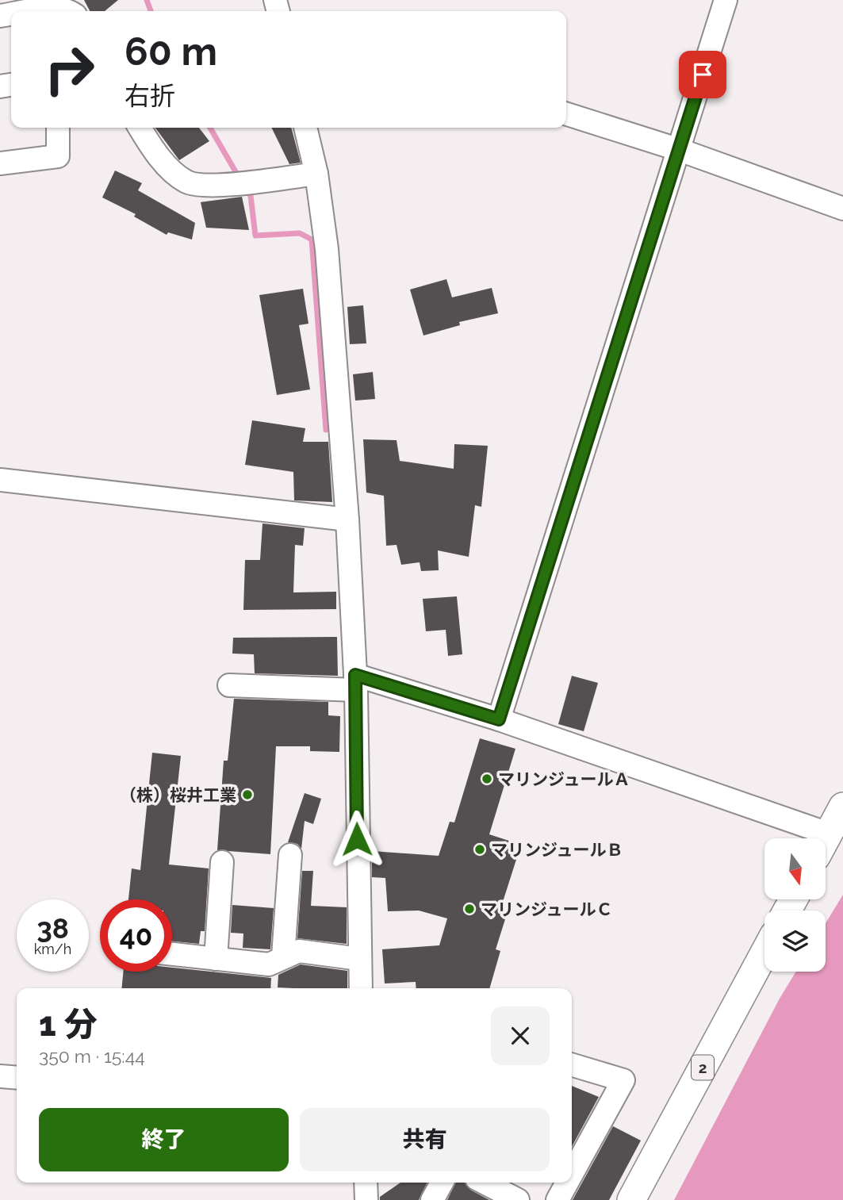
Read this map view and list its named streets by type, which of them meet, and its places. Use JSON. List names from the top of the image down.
{
  "streets": {
    "main road": ["2"]
  },
  "places": [
    "マリンジュールＡ",
    "（株）桜井工業",
    "マリンジュールＢ",
    "マリンジュールＣ"
  ],
  "north": "bottom",
  "page": {
    "turn": ["60 m", "右折"],
    "speed": "38 km/h",
    "limit": "40",
    "heading": ["1 分", "350 m · 15:44"],
    "buttons": ["終了", "共有"]
  }
}
